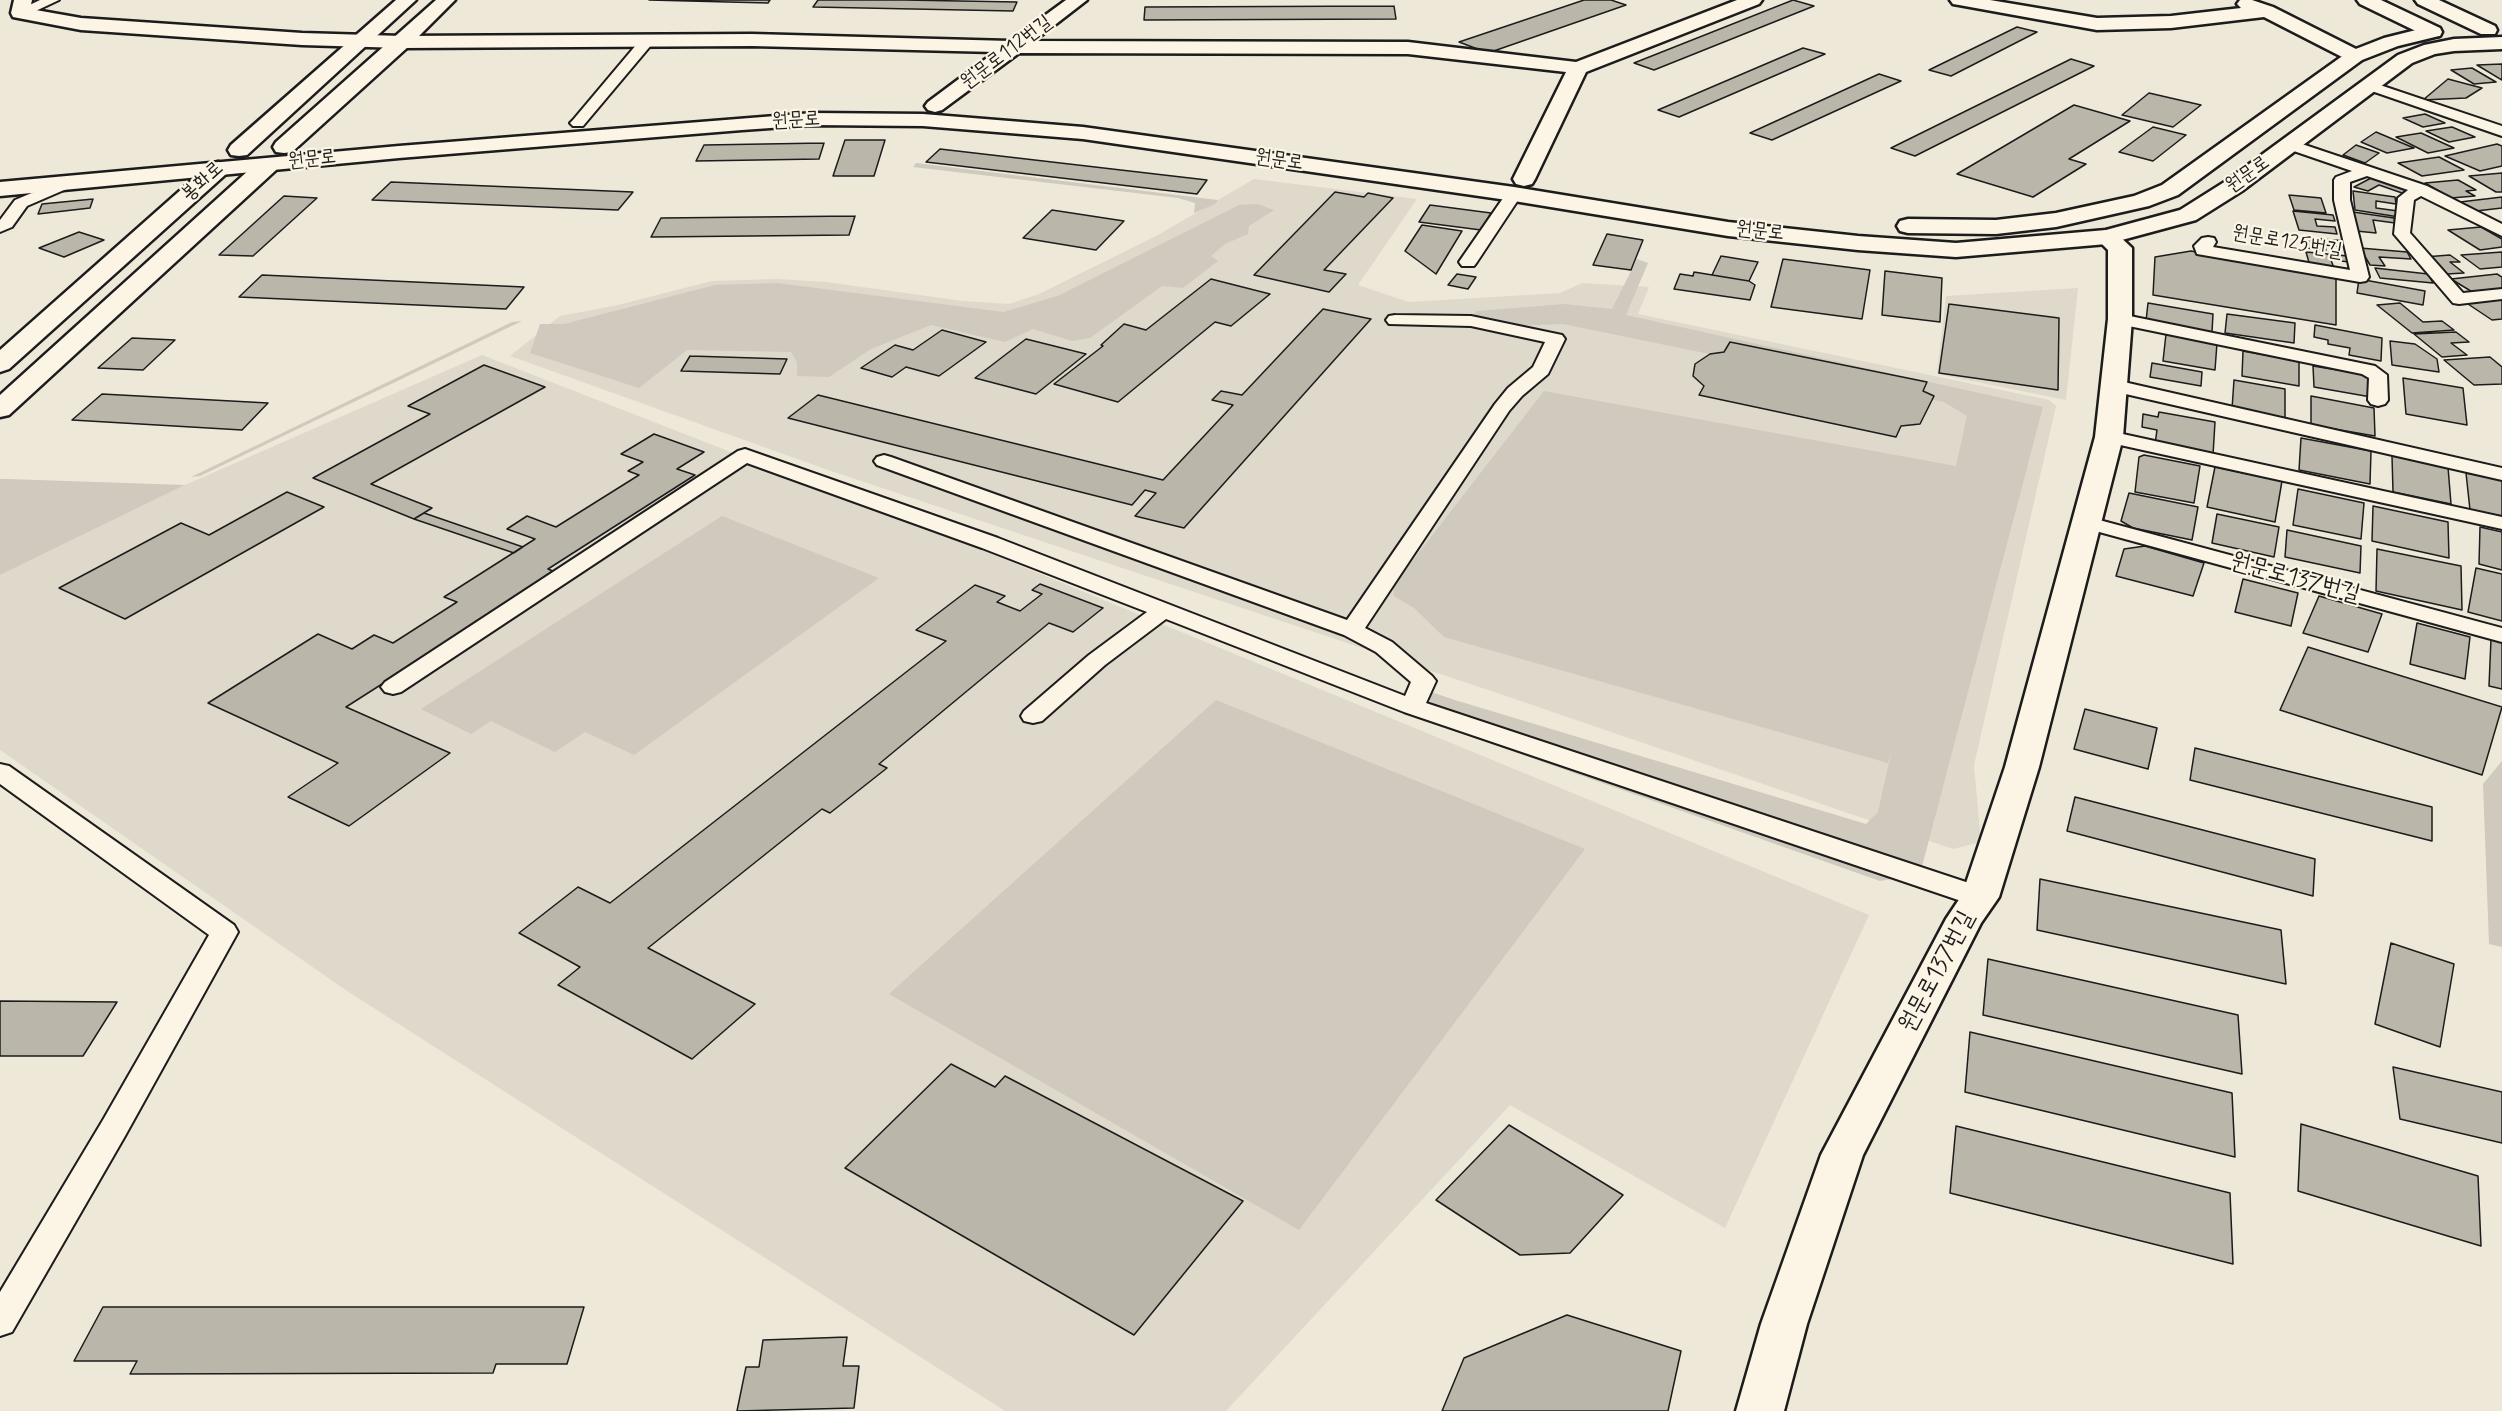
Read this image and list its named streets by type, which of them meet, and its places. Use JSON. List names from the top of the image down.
{
  "streets": {
    "street": [
      "원문로112번길",
      "원문로",
      "봉화로",
      "원문로137번길"
    ],
    "lane": ["원문로125번길"]
  },
  "crossings": [
    ["원문로112번길", "원문로"],
    ["원문로", "봉화로"],
    ["원문로", "원문로137번길"]
  ]
}
